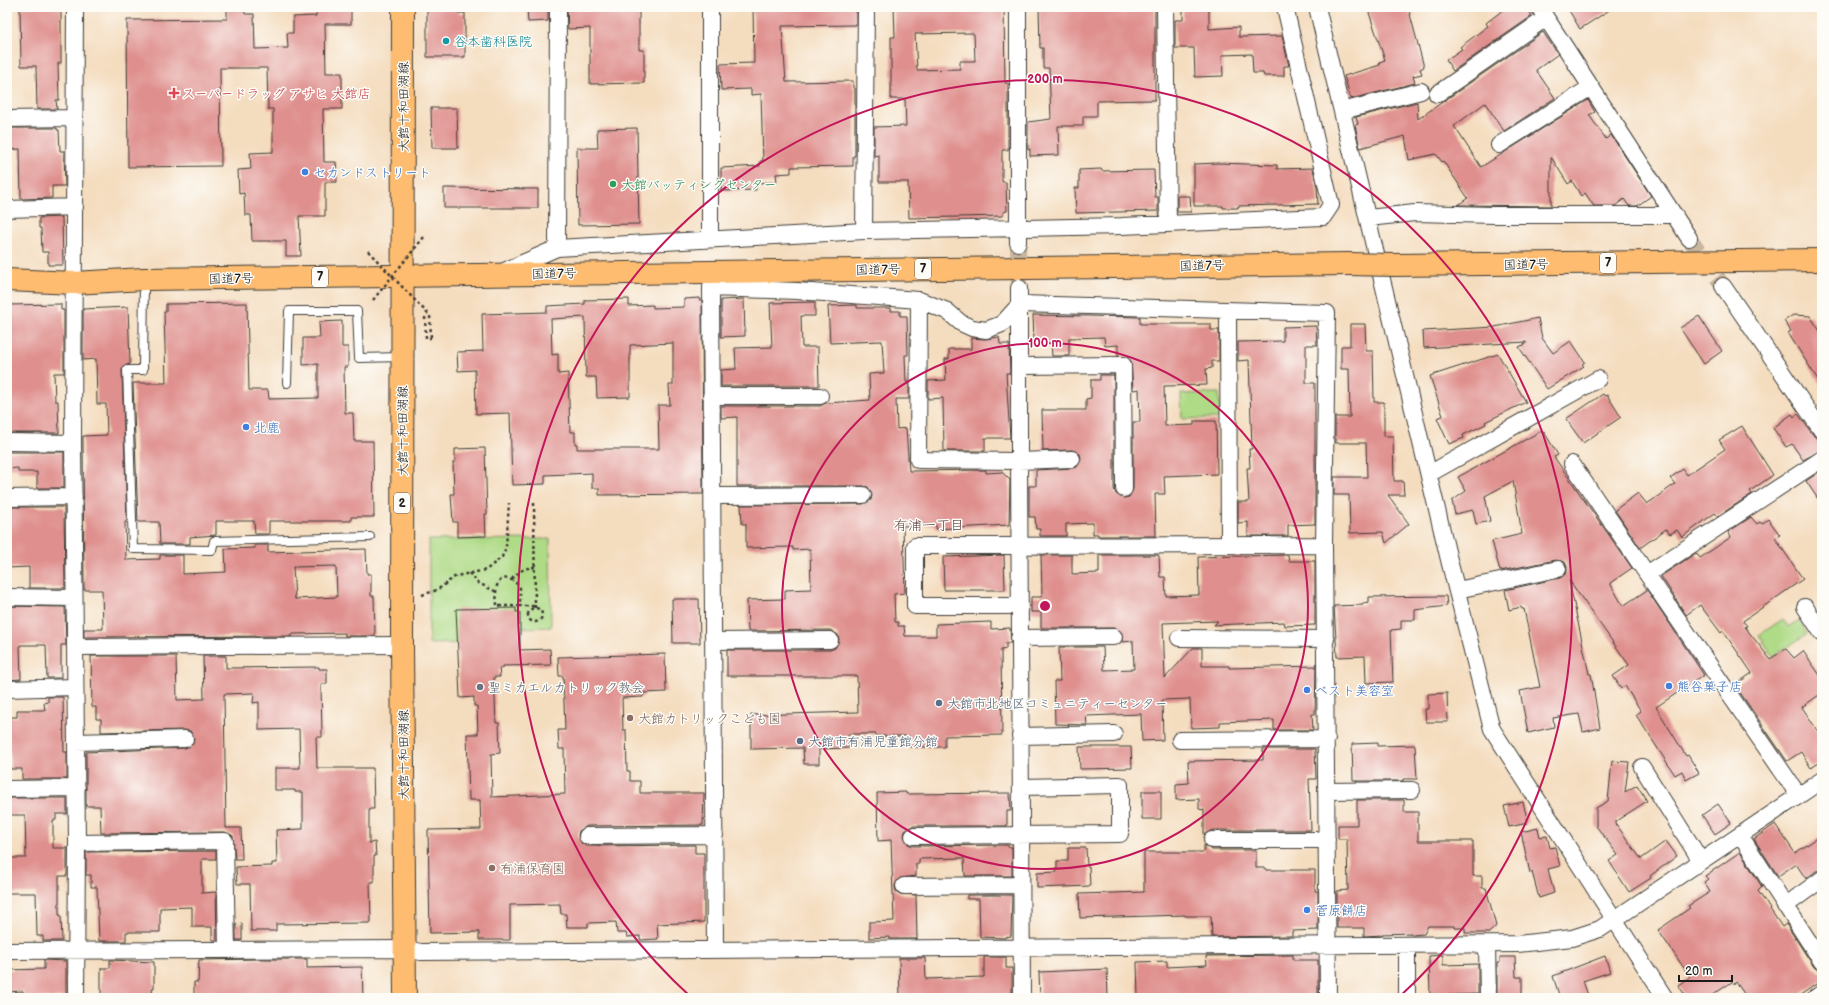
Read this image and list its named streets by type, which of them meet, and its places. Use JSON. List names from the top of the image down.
{
  "streets": {
    "main road": [
      "大館十和田湖線",
      "7",
      "国道7号",
      "2"
    ]
  },
  "crossings": [
    ["大館十和田湖線", "国道7号"]
  ],
  "districts": ["有浦一丁目"],
  "places": {
    "other": [
      "谷本歯科医院",
      "セカンドストリート",
      "大館バッティングセンター",
      "北鹿",
      "熊谷菓子店",
      "聖ミカエルカトリック教会",
      "ベスト美容室",
      "大館市北地区コミュニティーセンター",
      "大館カトリックこども園",
      "大館市有浦児童館分館",
      "有浦保育園",
      "菅原餅店"
    ],
    "health": ["スーパードラッグ アサヒ 大館店"]
  },
  "scale_bar": "20 m",
  "rings": ["200 m", "100 m"]
}
